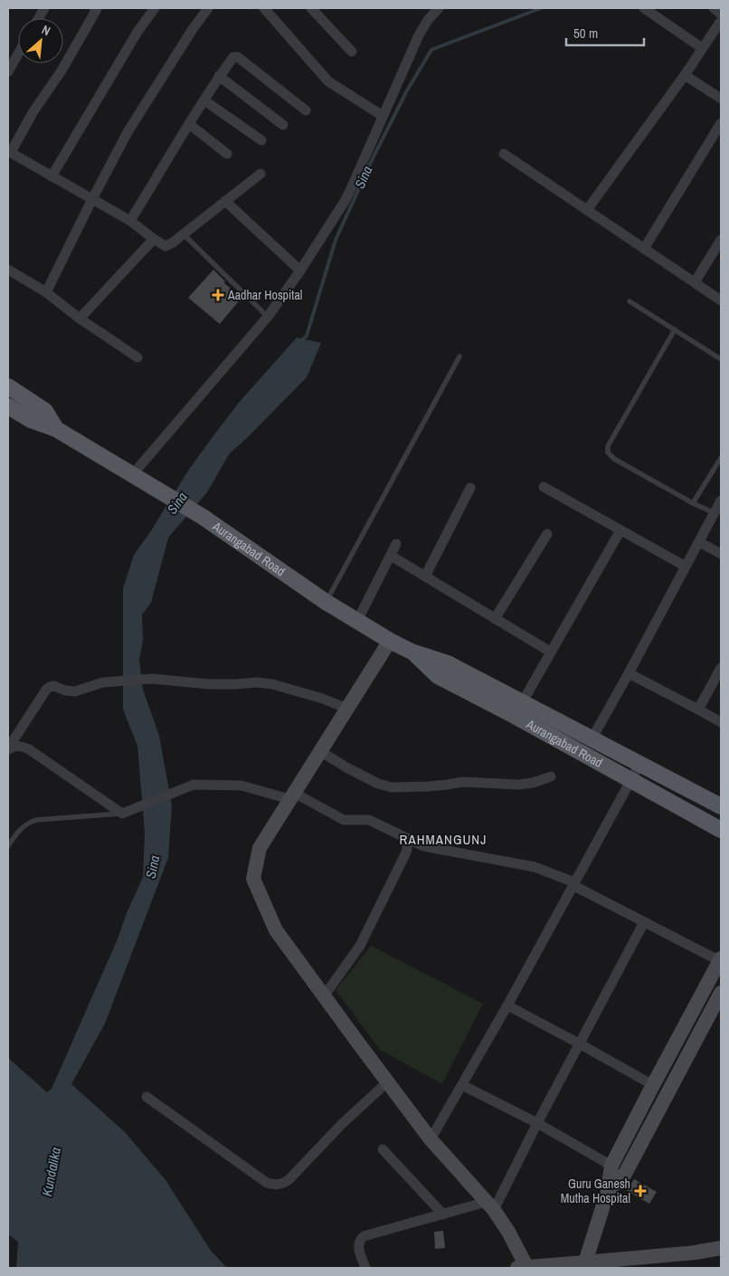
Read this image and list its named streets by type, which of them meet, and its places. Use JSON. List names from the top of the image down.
{
  "streets": {
    "main road": ["Aurangabad Road"]
  },
  "districts": ["RAHMANGUNJ"],
  "water": ["Sina", "Kundalika"],
  "places": {
    "health": ["Aadhar Hospital", "Guru Ganesh Mutha Hospital"]
  },
  "scale_bar": "50 m",
  "north": "top right"
}
